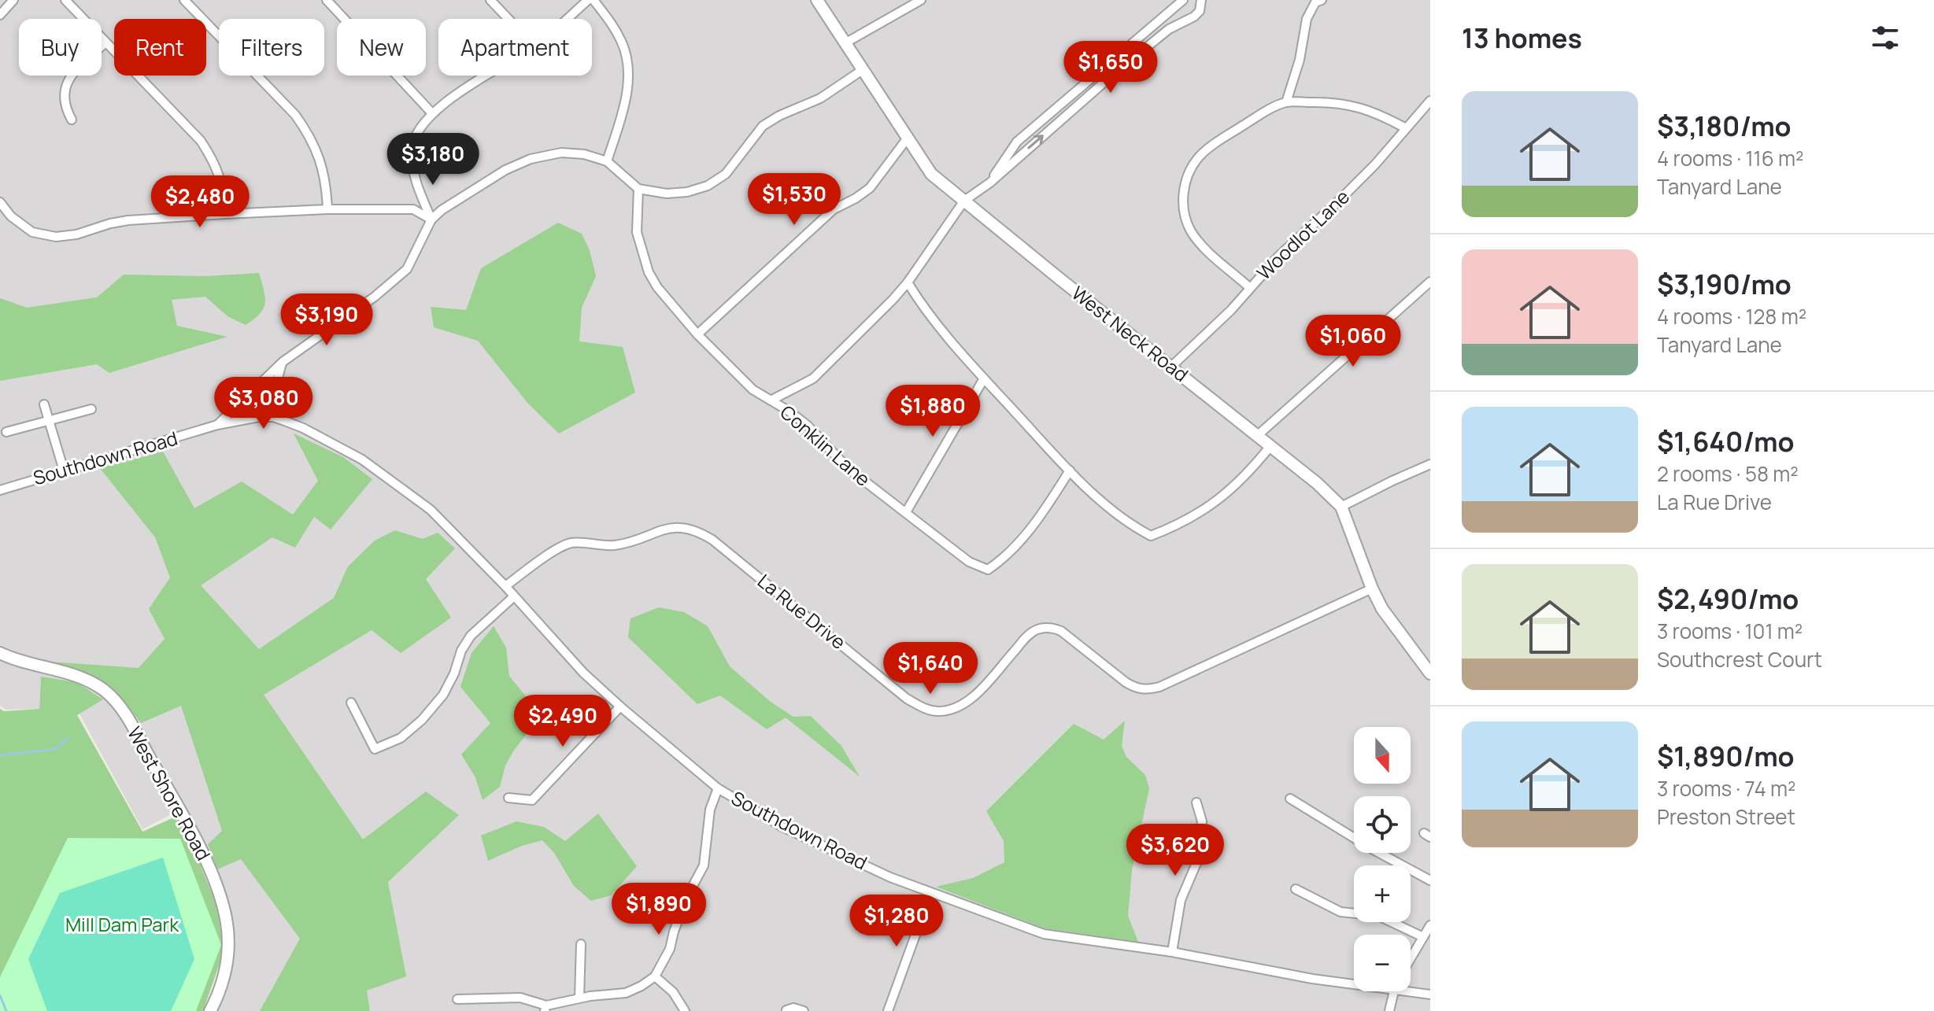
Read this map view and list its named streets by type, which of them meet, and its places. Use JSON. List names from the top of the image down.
{
  "streets": {
    "street": [
      "Woodlot Lane",
      "West Neck Road",
      "Conklin Lane",
      "Southdown Road",
      "La Rue Drive",
      "West Shore Road"
    ]
  },
  "crossings": [
    ["Woodlot Lane", "West Neck Road"],
    ["West Neck Road", "La Rue Drive"],
    ["Southdown Road", "La Rue Drive"]
  ],
  "parks": ["Mill Dam Park"],
  "north": "bottom",
  "page": {
    "heading": "13 homes",
    "chip": [
      "Buy",
      "Rent",
      "Filters",
      "New",
      "Apartment"
    ],
    "price": [
      "$1,650",
      "$3,180",
      "$1,530",
      "$2,480",
      "$3,190",
      "$1,060",
      "$3,080",
      "$1,880",
      "$1,640",
      "$2,490",
      "$3,620",
      "$1,890",
      "$1,280"
    ],
    "list": [
      {
        "name": "$3,180/mo",
        "note": "4 rooms · 116 m² · Tanyard Lane"
      },
      {
        "name": "$3,190/mo",
        "note": "4 rooms · 128 m² · Tanyard Lane"
      },
      {
        "name": "$1,640/mo",
        "note": "2 rooms · 58 m² · La Rue Drive"
      },
      {
        "name": "$2,490/mo",
        "note": "3 rooms · 101 m² · Southcrest Court"
      },
      {
        "name": "$1,890/mo",
        "note": "3 rooms · 74 m² · Preston Street"
      }
    ],
    "map_buttons": ["+", "−"]
  }
}
